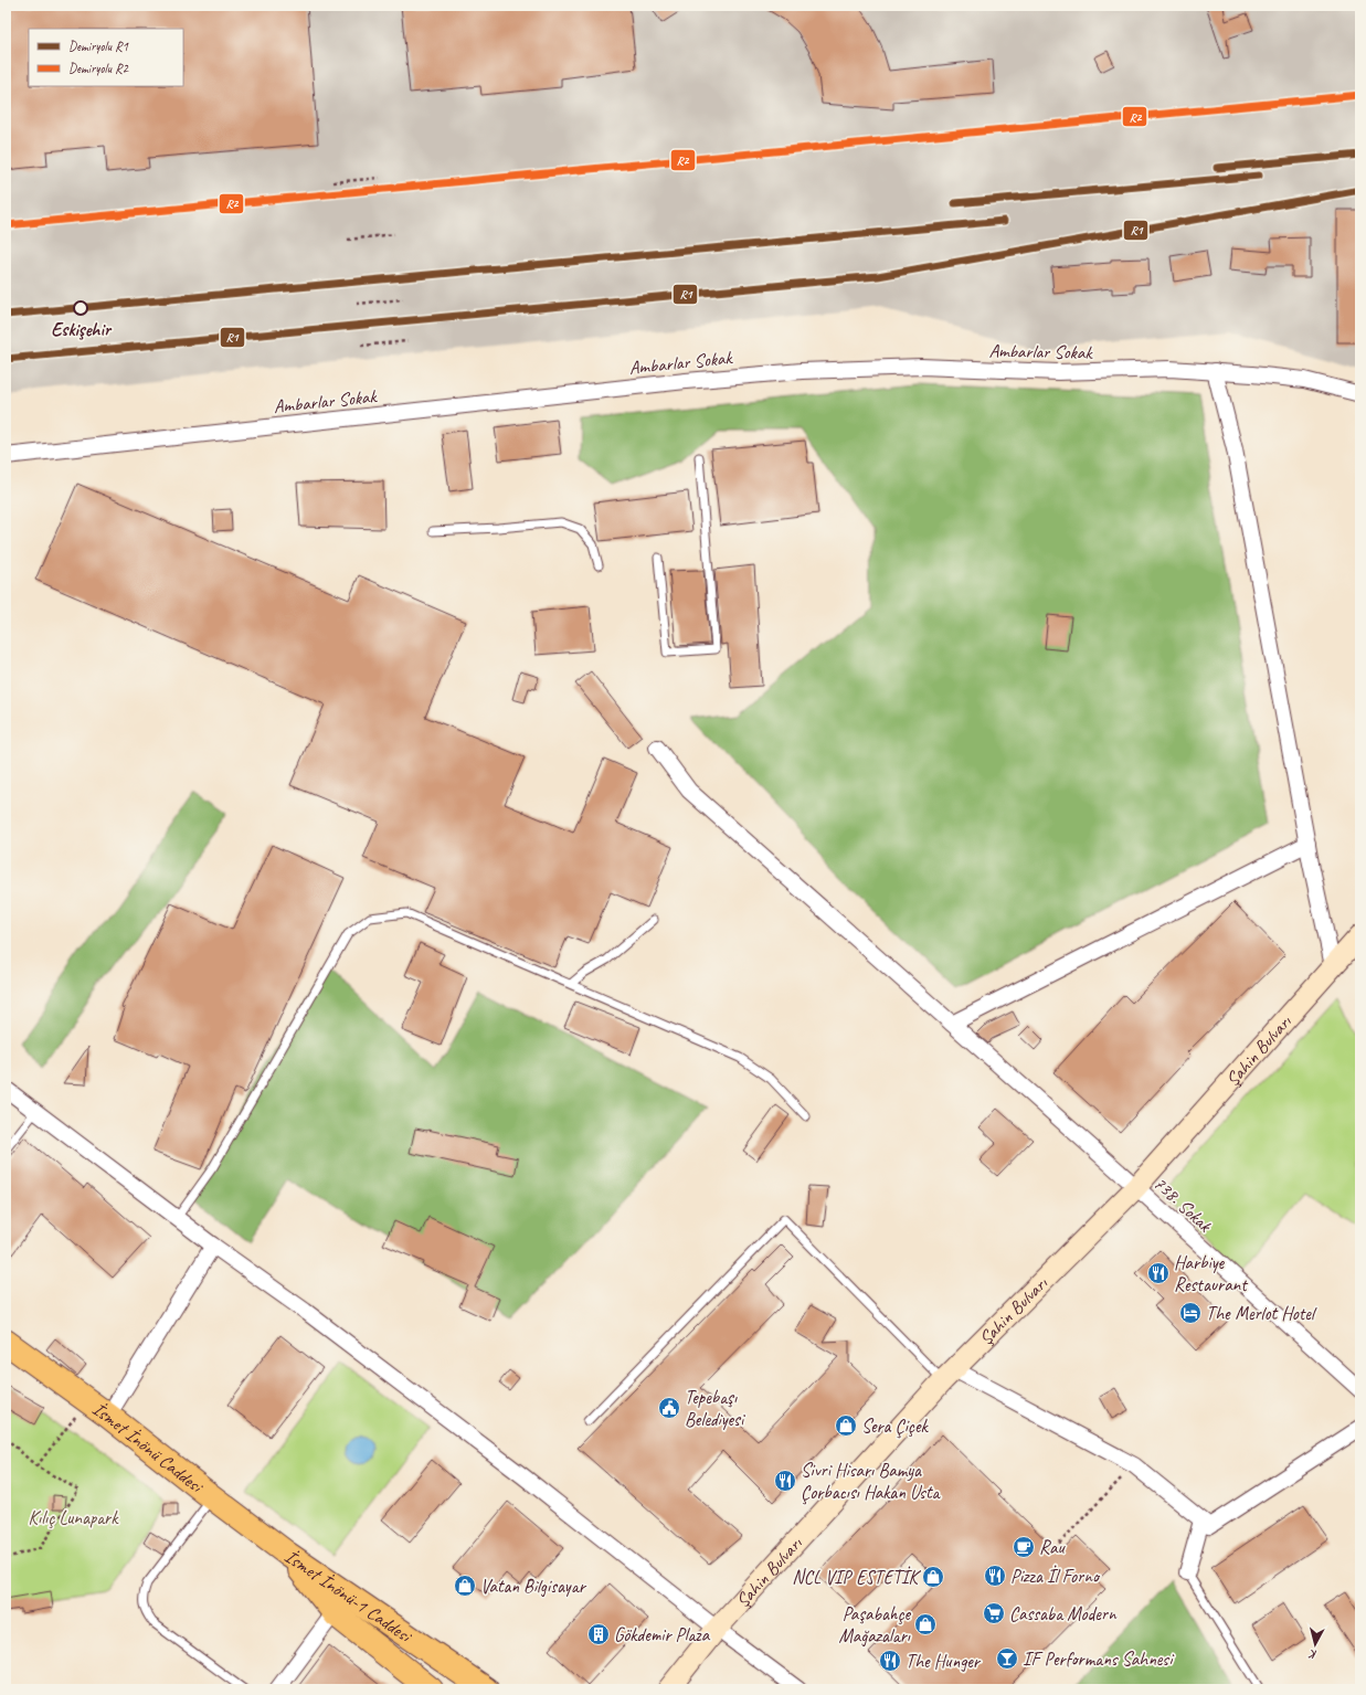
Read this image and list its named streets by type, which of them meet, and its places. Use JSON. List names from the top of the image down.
{
  "streets": {
    "main road": ["İsmet İnönü Caddesi", "İsmet İnönü-1 Caddesi"],
    "street": ["Ambarlar Sokak", "Şahin Bulvarı", "738. Sokak"]
  },
  "crossings": [
    ["Şahin Bulvarı", "738. Sokak"],
    ["İsmet İnönü Caddesi", "İsmet İnönü-1 Caddesi"]
  ],
  "parks": ["Kılıç Lunapark"],
  "places": {
    "other": ["Eskişehir"],
    "restaurant": [
      "Harbiye Restaurant",
      "Sivri Hisarı Bamya Çorbacısı Hakan Usta",
      "Pizza İl Forno",
      "The Hunger"
    ],
    "hotel": ["The Merlot Hotel"],
    "public building": ["Tepebaşı Belediyesi"],
    "shop": [
      "Sera Çiçek",
      "NCL VIP ESTETİK",
      "Vatan Bilgisayar",
      "Paşabahçe Mağazaları"
    ],
    "cafe": ["Rau"],
    "supermarket": ["Cassaba Modern"],
    "building": ["Gökdemir Plaza"],
    "bar": ["IF Performans Sahnesi"]
  },
  "lines": ["rail line R2", "rail line R1"],
  "legend": ["Demiryolu R1", "Demiryolu R2"],
  "north": "bottom"
}
